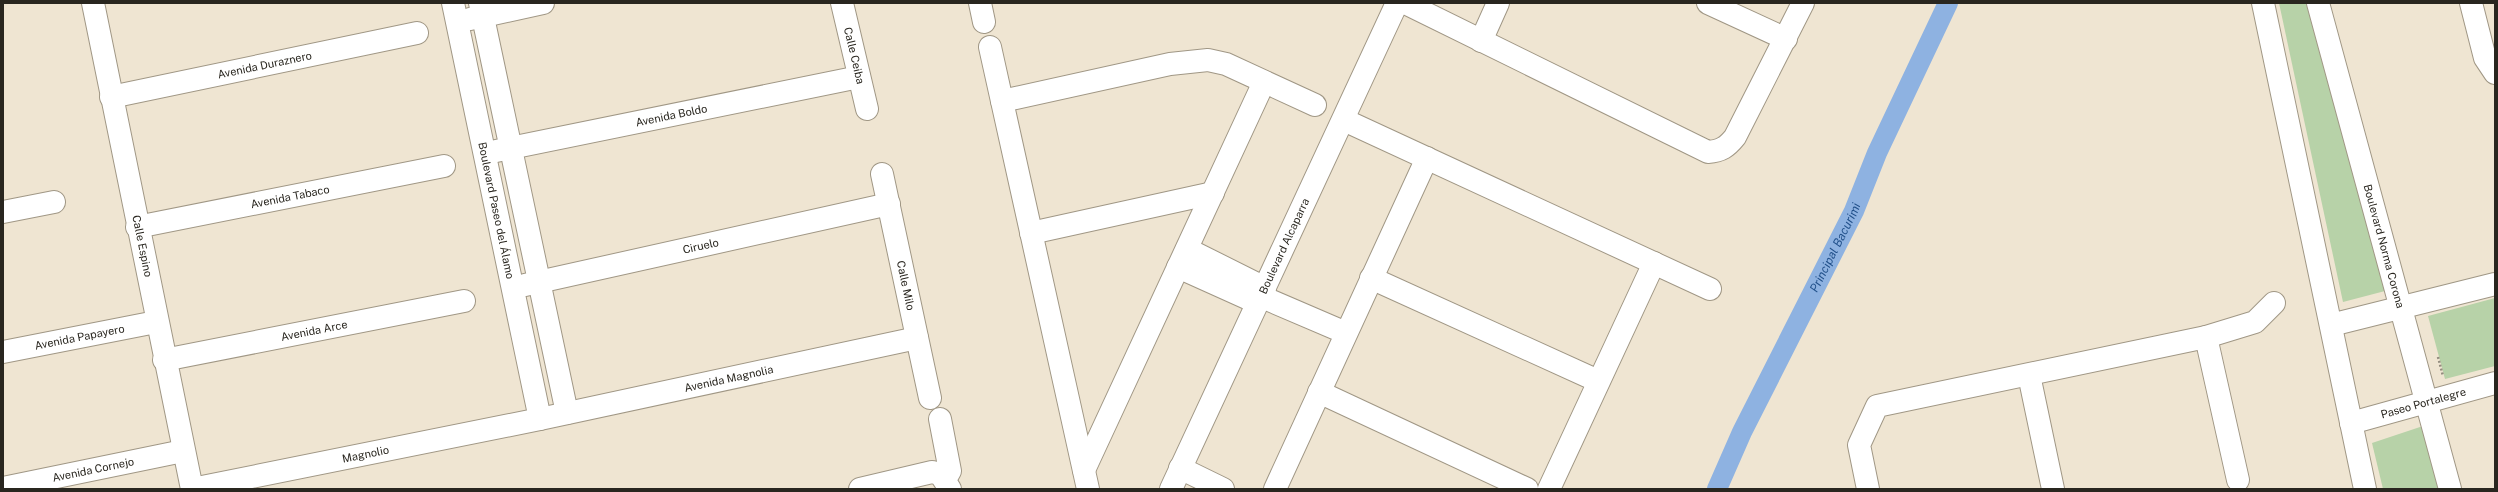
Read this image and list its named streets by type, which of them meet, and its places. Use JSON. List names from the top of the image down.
{
  "streets": {
    "street": [
      "Calle Ceiba",
      "Avenida Duraznero",
      "Avenida Boldo",
      "Avenida Tabaco",
      "Boulevard Paseo del Álamo",
      "Calle Espino",
      "Ciruelo",
      "Boulevard Alcaparra",
      "Boulevard Norma Corona",
      "Calle Milo",
      "Avenida Arce",
      "Avenida Papayero",
      "Avenida Magnolia",
      "Paseo Portalegre",
      "Magnolio",
      "Avenida Cornejo"
    ]
  },
  "crossings": [
    ["Calle Ceiba", "Avenida Boldo"],
    ["Avenida Duraznero", "Calle Espino"],
    ["Avenida Boldo", "Boulevard Paseo del Álamo"],
    ["Avenida Tabaco", "Calle Espino"],
    ["Boulevard Paseo del Álamo", "Ciruelo"],
    ["Boulevard Paseo del Álamo", "Avenida Magnolia"],
    ["Boulevard Paseo del Álamo", "Magnolio"],
    ["Calle Espino", "Avenida Arce"],
    ["Calle Espino", "Avenida Papayero"],
    ["Calle Espino", "Magnolio"],
    ["Calle Espino", "Avenida Cornejo"],
    ["Ciruelo", "Calle Milo"],
    ["Boulevard Norma Corona", "Paseo Portalegre"],
    ["Calle Milo", "Avenida Magnolia"],
    ["Avenida Magnolia", "Magnolio"]
  ],
  "water": ["Principal Bacurimi"]
}
